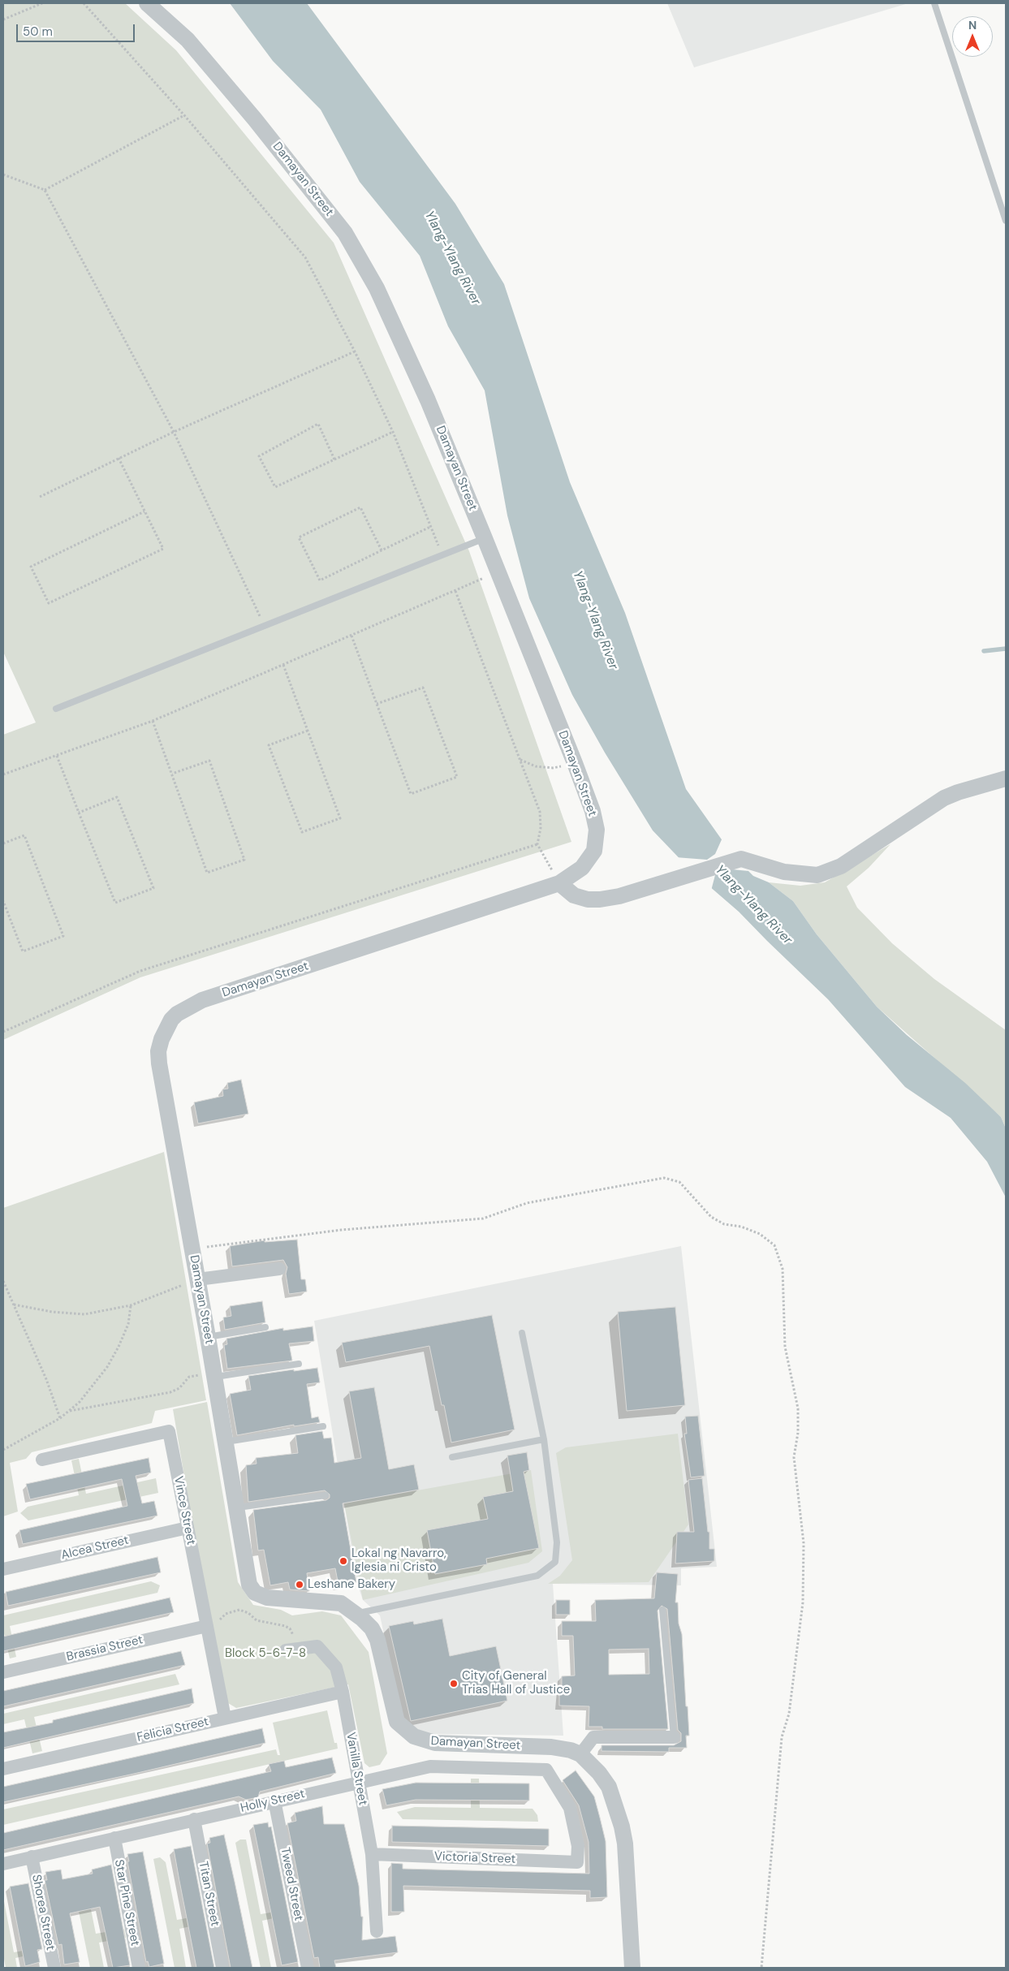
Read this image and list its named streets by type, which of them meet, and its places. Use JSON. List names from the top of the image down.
{
  "streets": {
    "street": [
      "Damayan Street",
      "Vince Street",
      "Alcea Street",
      "Brassia Street",
      "Felicia Street",
      "Vanilla Street",
      "Holly Street",
      "Victoria Street",
      "Tweed Street",
      "Titan Street",
      "Star Pine Street",
      "Shorea Street"
    ]
  },
  "crossings": [
    ["Vince Street", "Alcea Street"],
    ["Vince Street", "Brassia Street"],
    ["Vince Street", "Felicia Street"],
    ["Felicia Street", "Vanilla Street"],
    ["Vanilla Street", "Holly Street"],
    ["Vanilla Street", "Victoria Street"],
    ["Holly Street", "Victoria Street"],
    ["Holly Street", "Tweed Street"],
    ["Holly Street", "Titan Street"],
    ["Holly Street", "Star Pine Street"],
    ["Holly Street", "Shorea Street"]
  ],
  "water": ["Ylang-Ylang River"],
  "parks": ["Block 5-6-7-8"],
  "places": ["Lokal ng Navarro, Iglesia ni Cristo", "Leshane Bakery", "City of General Trias Hall of Justice"],
  "scale_bar": "50 m",
  "north": "top"
}
